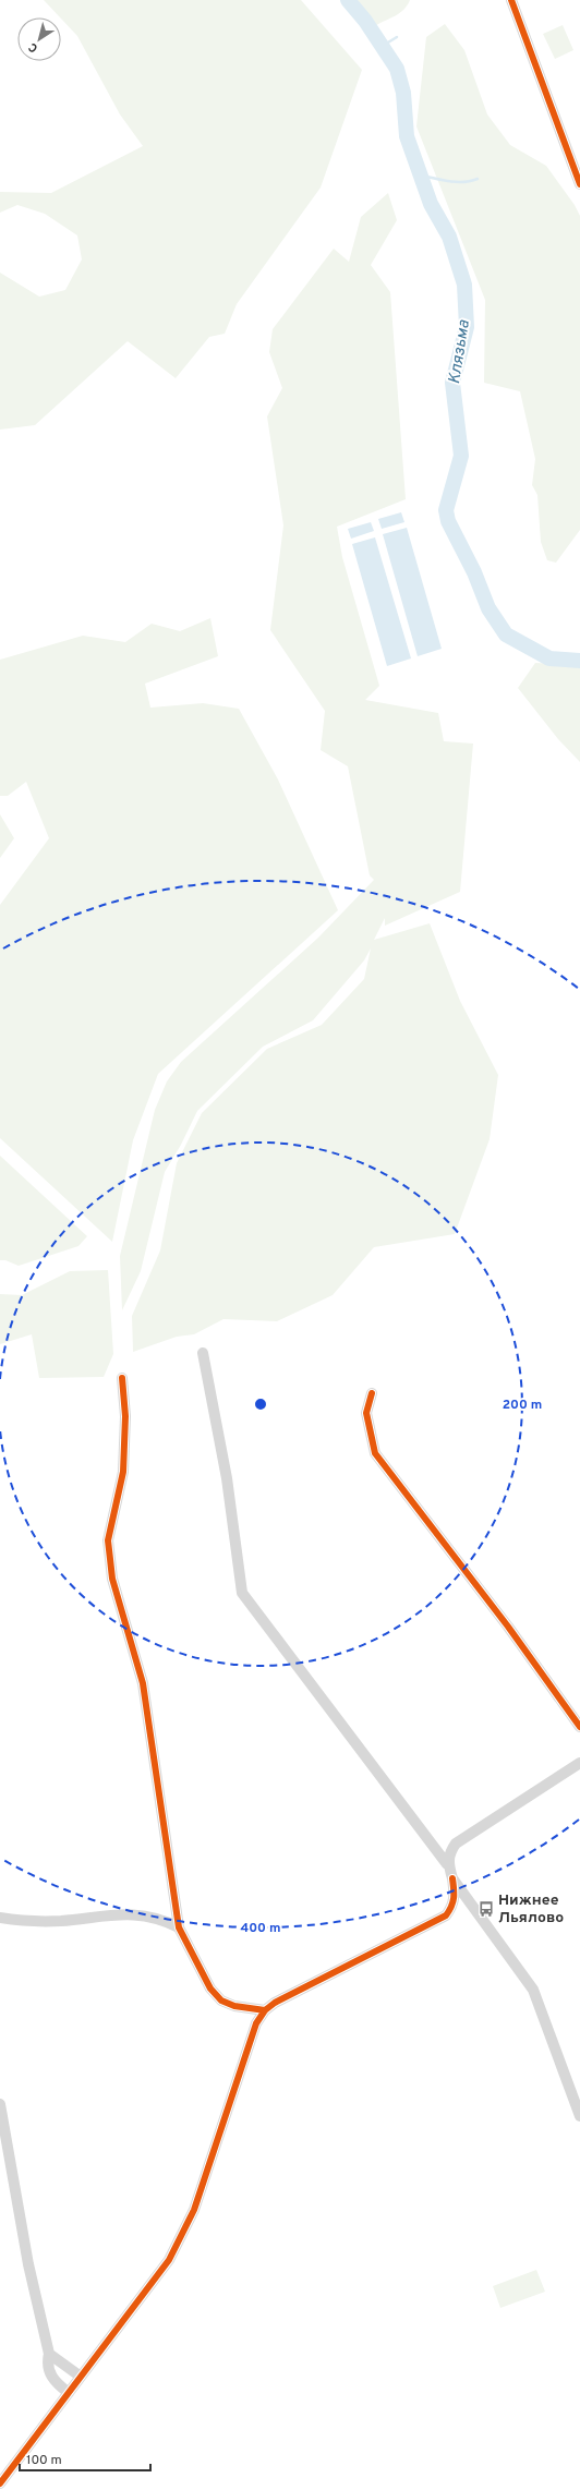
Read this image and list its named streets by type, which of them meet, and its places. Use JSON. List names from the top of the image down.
{
  "water": ["Клязьма"],
  "places": {
    "bus stop": ["Нижнее Льялово"]
  },
  "scale_bar": "100 m",
  "north": "bottom left",
  "rings": ["200 m", "400 m"]
}
